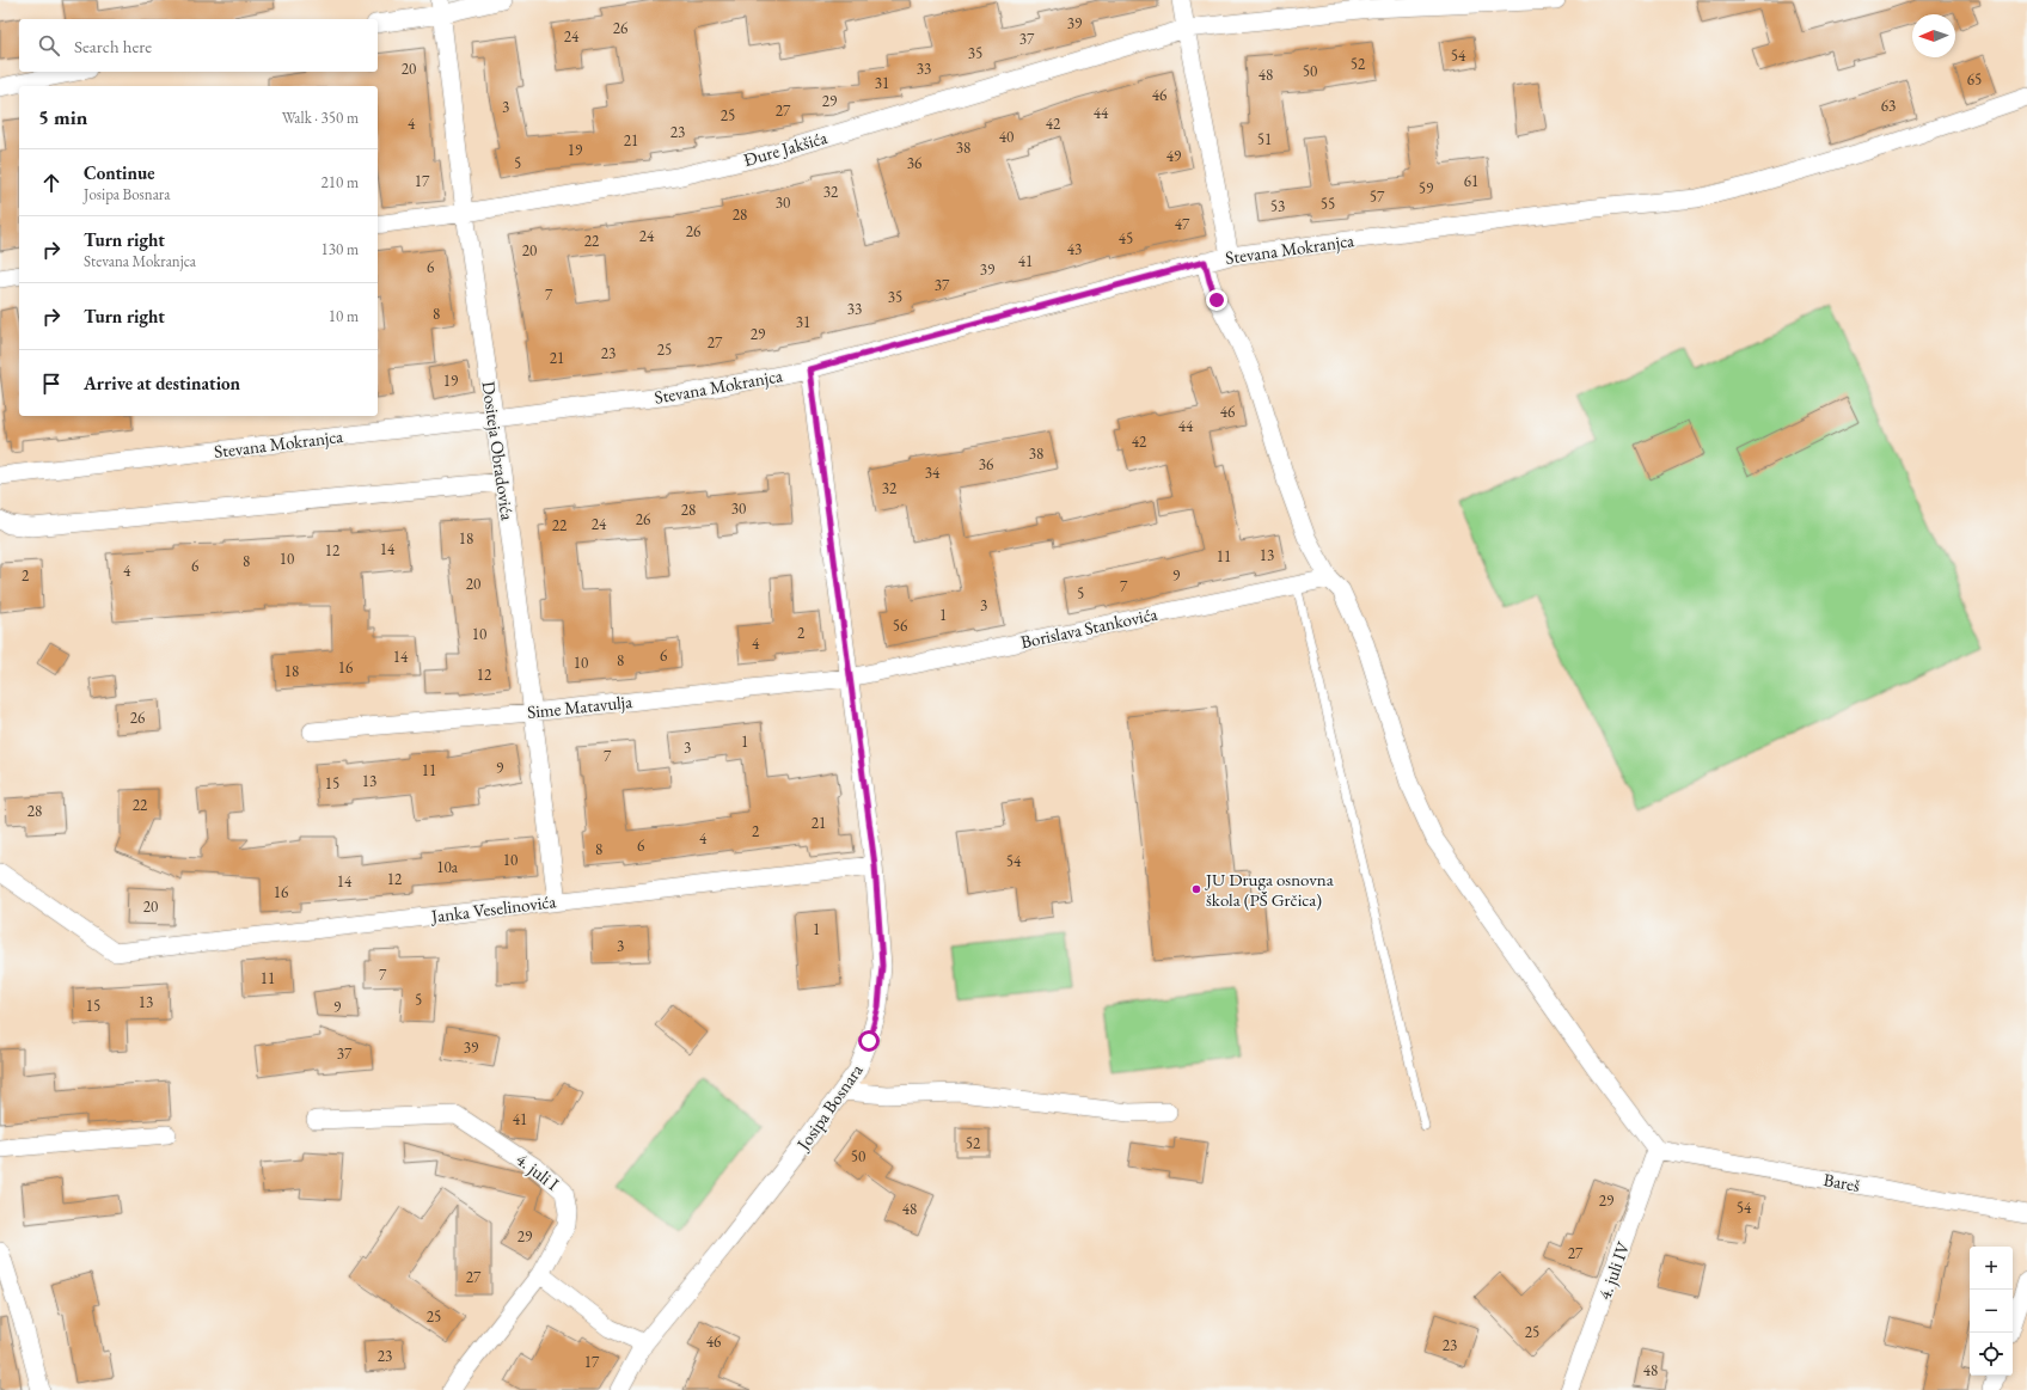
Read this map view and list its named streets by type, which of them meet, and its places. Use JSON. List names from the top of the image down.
{
  "streets": {
    "street": [
      "Đure Jakšića",
      "Stevana Mokranjca",
      "Dositeja Obradovića",
      "Borislava Stankovića",
      "Sime Matavulja",
      "Janka Veselinovića",
      "Josipa Bosnara",
      "4. juli I",
      "Bareš",
      "4. juli IV"
    ]
  },
  "crossings": [
    ["Đure Jakšića", "Dositeja Obradovića"],
    ["Stevana Mokranjca", "Dositeja Obradovića"],
    ["Stevana Mokranjca", "Josipa Bosnara"],
    ["Dositeja Obradovića", "Sime Matavulja"],
    ["Dositeja Obradovića", "Janka Veselinovića"],
    ["Borislava Stankovića", "Sime Matavulja"],
    ["Borislava Stankovića", "Josipa Bosnara"],
    ["Sime Matavulja", "Josipa Bosnara"],
    ["Janka Veselinovića", "Josipa Bosnara"],
    ["Bareš", "4. juli IV"]
  ],
  "places": ["JU Druga osnovna škola (PŠ Grčica)"],
  "house_numbers": [
    "39",
    "26",
    "24",
    "37",
    "35",
    "54",
    "52",
    "20",
    "33",
    "50",
    "48",
    "65",
    "31",
    "46",
    "29",
    "63",
    "3",
    "27",
    "44",
    "25",
    "4",
    "42",
    "23",
    "40",
    "51",
    "21",
    "38",
    "19",
    "49",
    "5",
    "36",
    "17",
    "61",
    "59",
    "32",
    "57",
    "30",
    "55",
    "53",
    "28",
    "47",
    "26",
    "24",
    "45",
    "22",
    "43",
    "20",
    "41",
    "6",
    "39",
    "37",
    "7",
    "35",
    "33",
    "8",
    "31",
    "29",
    "27",
    "25",
    "23",
    "21",
    "19",
    "46",
    "44",
    "42",
    "38",
    "36",
    "34",
    "32",
    "30",
    "28",
    "26",
    "24",
    "22",
    "18",
    "14",
    "12",
    "13",
    "11",
    "10",
    "8",
    "6",
    "4",
    "2",
    "9",
    "20",
    "7",
    "5",
    "3",
    "1",
    "56",
    "2",
    "10",
    "4",
    "6",
    "14",
    "8",
    "10",
    "16",
    "18",
    "12",
    "26",
    "1",
    "3",
    "7",
    "9",
    "11",
    "13",
    "15",
    "22",
    "28",
    "21",
    "2",
    "4",
    "6",
    "8",
    "10",
    "54",
    "10a",
    "12",
    "14",
    "16",
    "20",
    "1",
    "3",
    "7",
    "11",
    "5",
    "13",
    "15",
    "9",
    "39",
    "37",
    "41",
    "52",
    "50",
    "29",
    "54",
    "48",
    "29",
    "27",
    "27",
    "25",
    "25",
    "46",
    "23",
    "23",
    "17",
    "48"
  ],
  "north": "left",
  "page": {
    "search": "Search here",
    "heading": ["5 min", "Walk · 350 m"],
    "list": [
      ["Continue", "Josipa Bosnara", "210 m"],
      ["Turn right", "Stevana Mokranjca", "130 m"],
      ["Turn right", "10 m"],
      "Arrive at destination"
    ],
    "map_buttons": ["+", "−"]
  }
}
